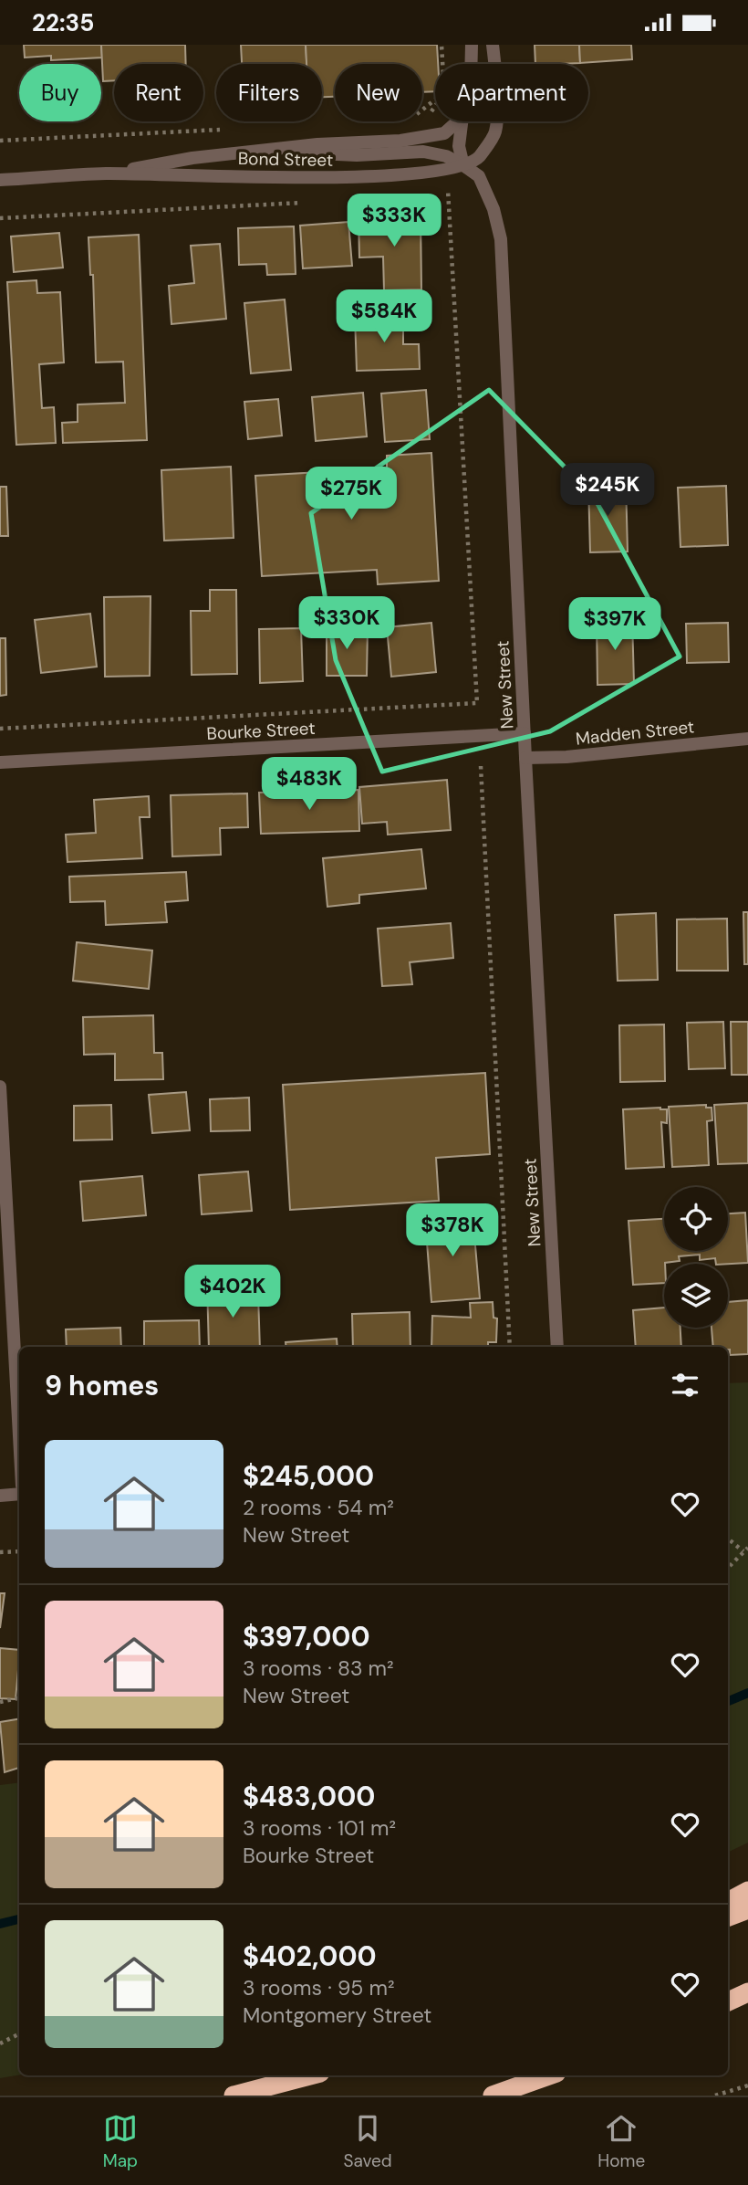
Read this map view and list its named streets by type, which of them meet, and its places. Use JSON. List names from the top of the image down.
{
  "streets": {
    "street": [
      "Bond Street",
      "New Street",
      "Bourke Street",
      "Madden Street"
    ]
  },
  "crossings": [
    ["Bond Street", "New Street"],
    ["New Street", "Bourke Street"],
    ["New Street", "Madden Street"]
  ],
  "page": {
    "status": "22:35",
    "chip": [
      "Buy",
      "Rent",
      "Filters",
      "New",
      "Apartment"
    ],
    "price": [
      "$333K",
      "$584K",
      "$245K",
      "$275K",
      "$330K",
      "$397K",
      "$483K",
      "$378K",
      "$402K"
    ],
    "heading": "9 homes",
    "list": [
      {
        "name": "$245,000",
        "note": "2 rooms · 54 m² · New Street"
      },
      {
        "name": "$397,000",
        "note": "3 rooms · 83 m² · New Street"
      },
      {
        "name": "$483,000",
        "note": "3 rooms · 101 m² · Bourke Street"
      },
      {
        "name": "$402,000",
        "note": "3 rooms · 95 m² · Montgomery Street"
      }
    ],
    "tabs": ["Map", "Saved", "Home"]
  }
}
